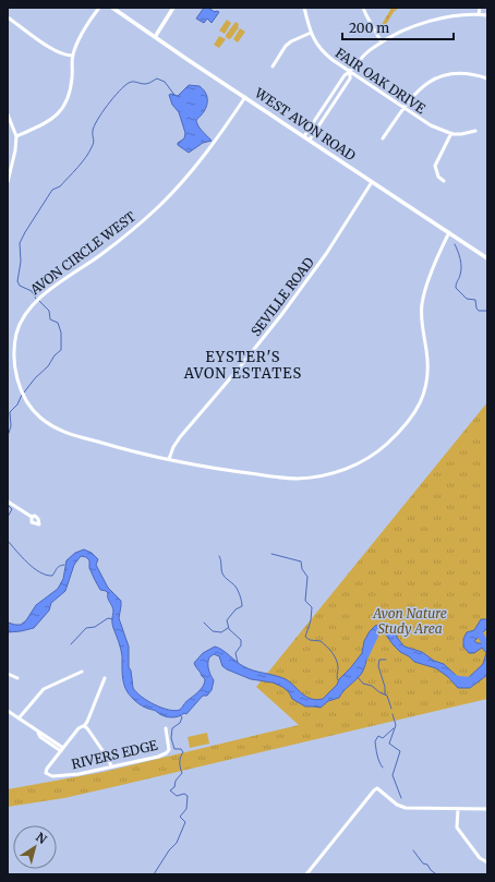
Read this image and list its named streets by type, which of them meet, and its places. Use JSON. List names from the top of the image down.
{
  "streets": {
    "street": [
      "FAIR OAK DRIVE",
      "WEST AVON ROAD",
      "AVON CIRCLE WEST",
      "SEVILLE ROAD",
      "RIVERS EDGE"
    ]
  },
  "crossings": [
    ["WEST AVON ROAD", "AVON CIRCLE WEST"],
    ["WEST AVON ROAD", "SEVILLE ROAD"],
    ["AVON CIRCLE WEST", "SEVILLE ROAD"]
  ],
  "districts": ["EYSTER'S AVON ESTATES"],
  "parks": ["Avon Nature Study Area"],
  "scale_bar": "200 m",
  "north": "top right"
}
